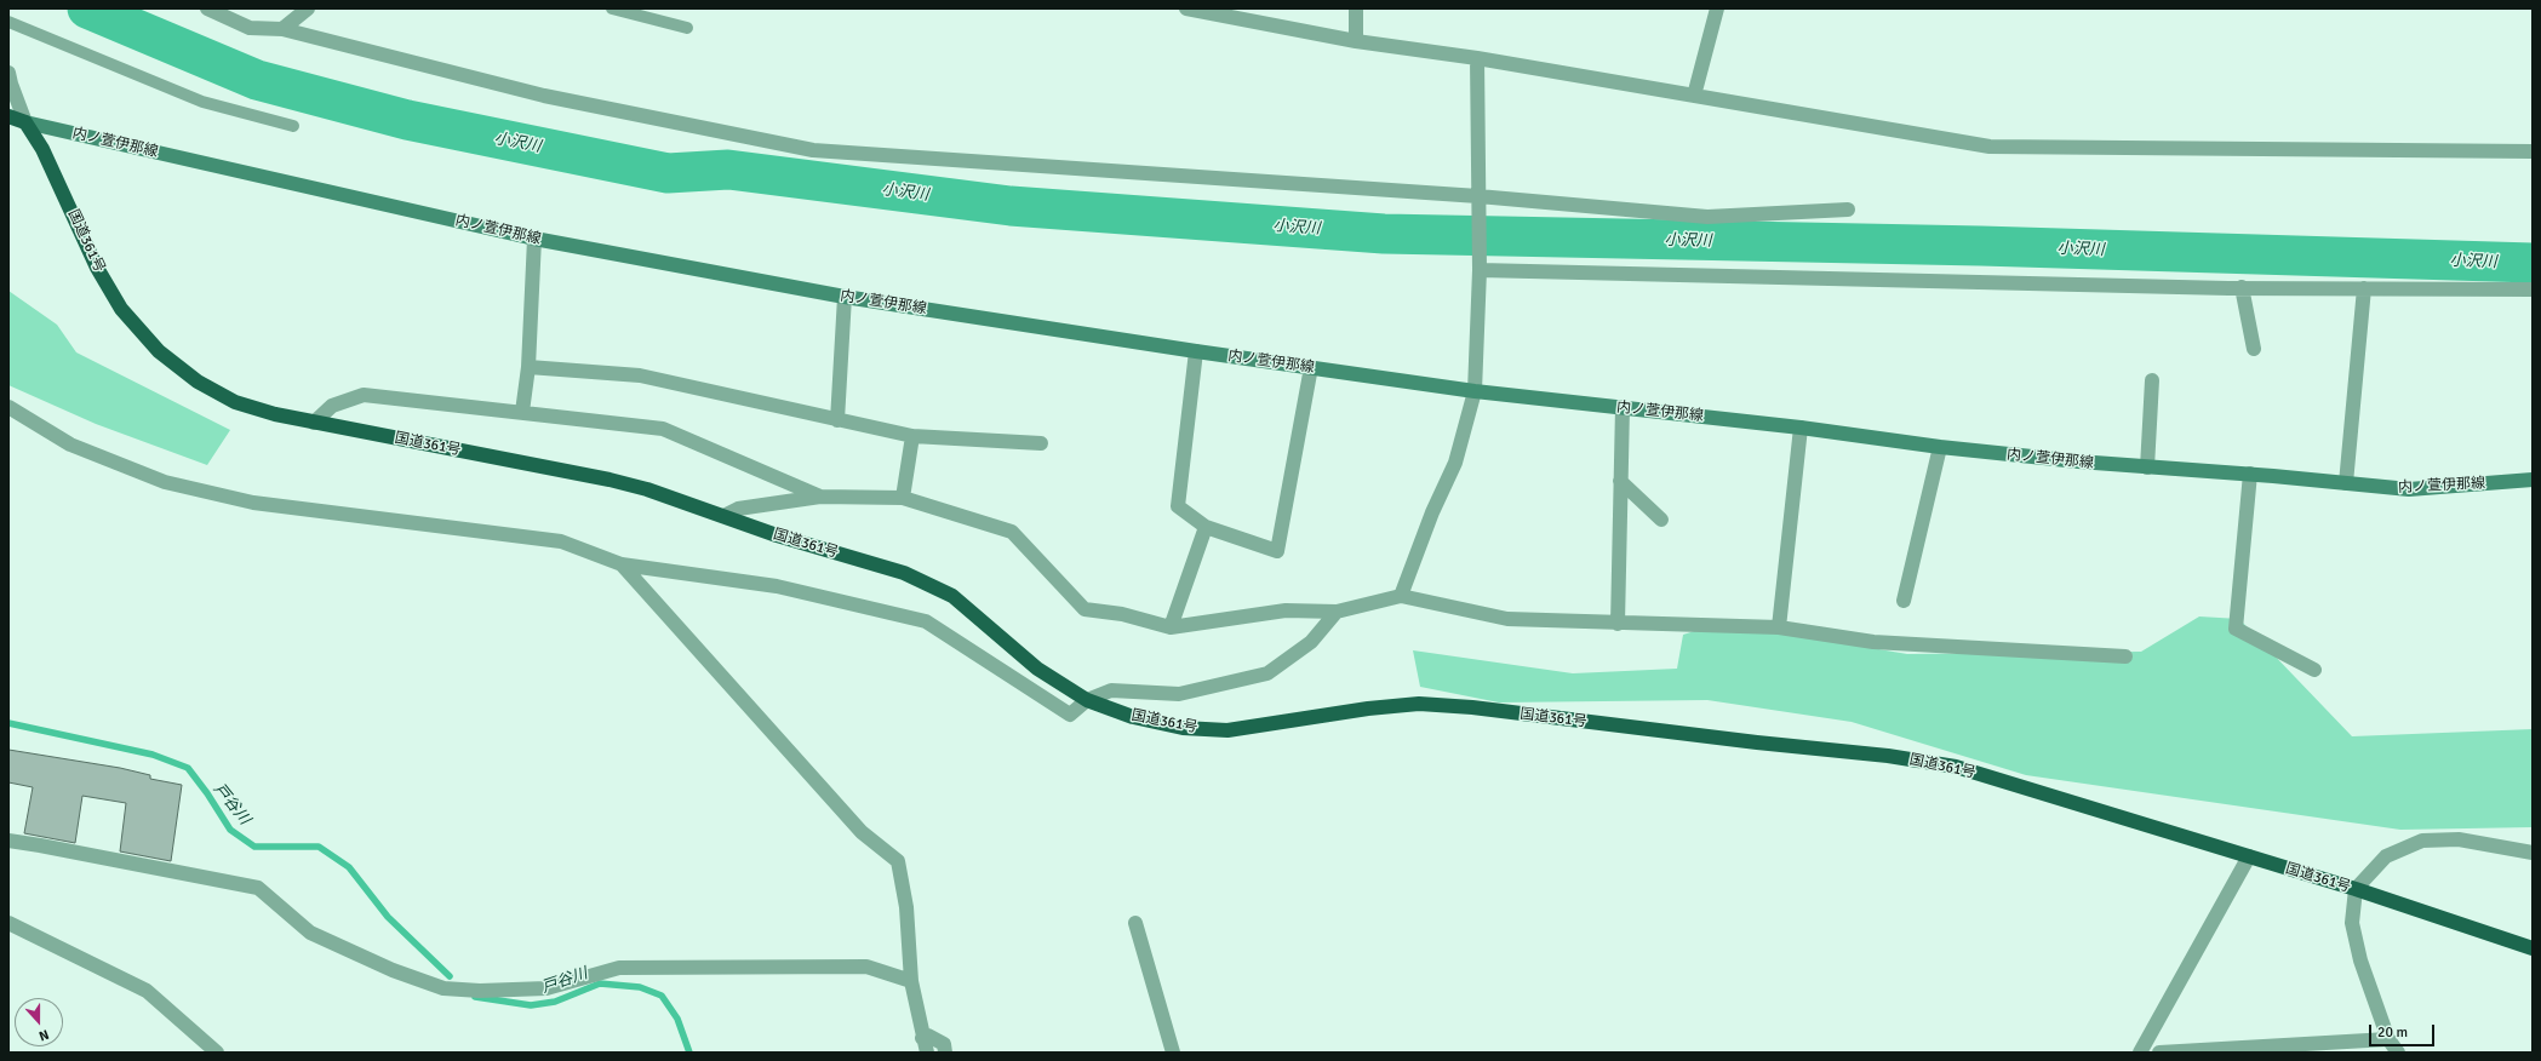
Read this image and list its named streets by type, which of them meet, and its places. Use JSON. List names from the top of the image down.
{
  "streets": {
    "highway": ["国道361号"],
    "main road": ["内ノ萱伊那線"]
  },
  "crossings": [
    ["内ノ萱伊那線", "国道361号"]
  ],
  "water": ["小沢川", "戸谷川"],
  "scale_bar": "20 m",
  "north": "bottom"
}
